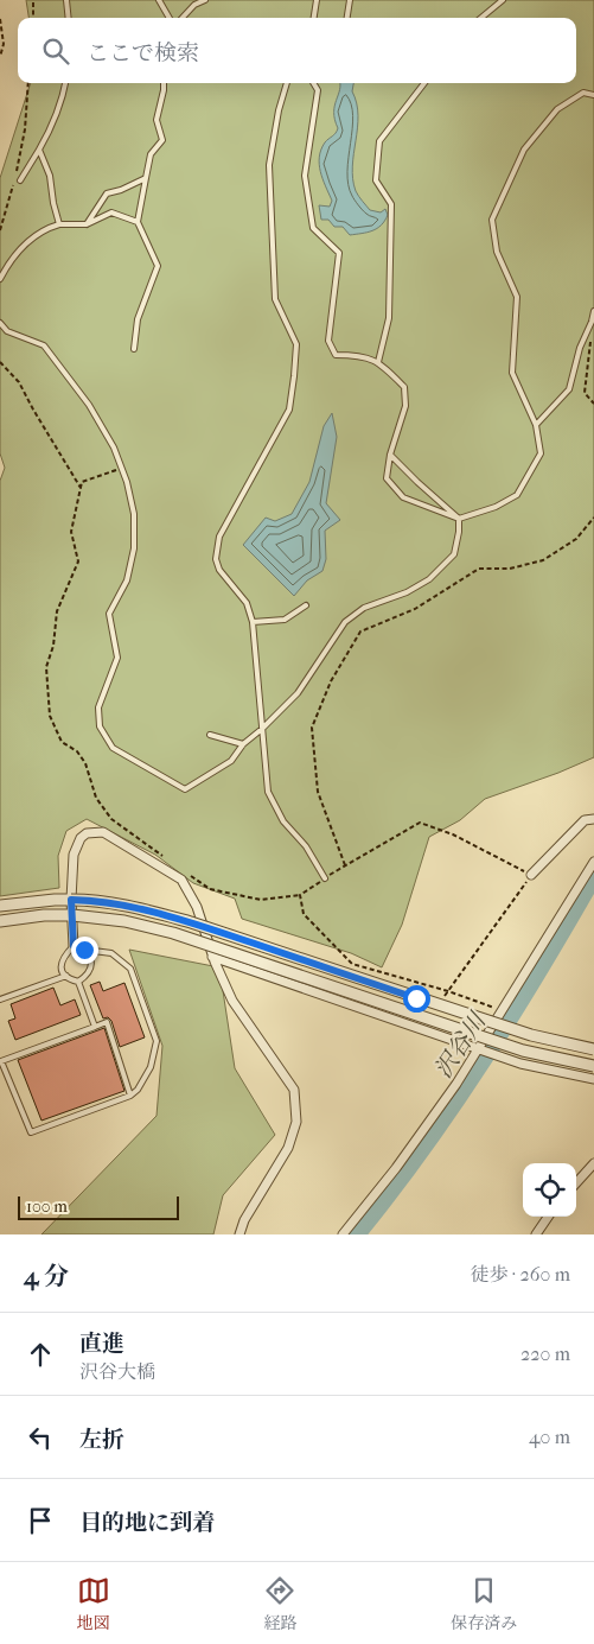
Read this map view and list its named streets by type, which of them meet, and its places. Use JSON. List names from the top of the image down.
{
  "water": ["沢谷川"],
  "scale_bar": "100 m",
  "page": {
    "search": "ここで検索",
    "scale": "100 m",
    "heading": ["4 分", "徒歩 · 260 m"],
    "list": [
      ["直進", "沢谷大橋", "220 m"],
      ["左折", "40 m"],
      "目的地に到着"
    ],
    "nav": ["地図", "経路", "保存済み"]
  }
}
